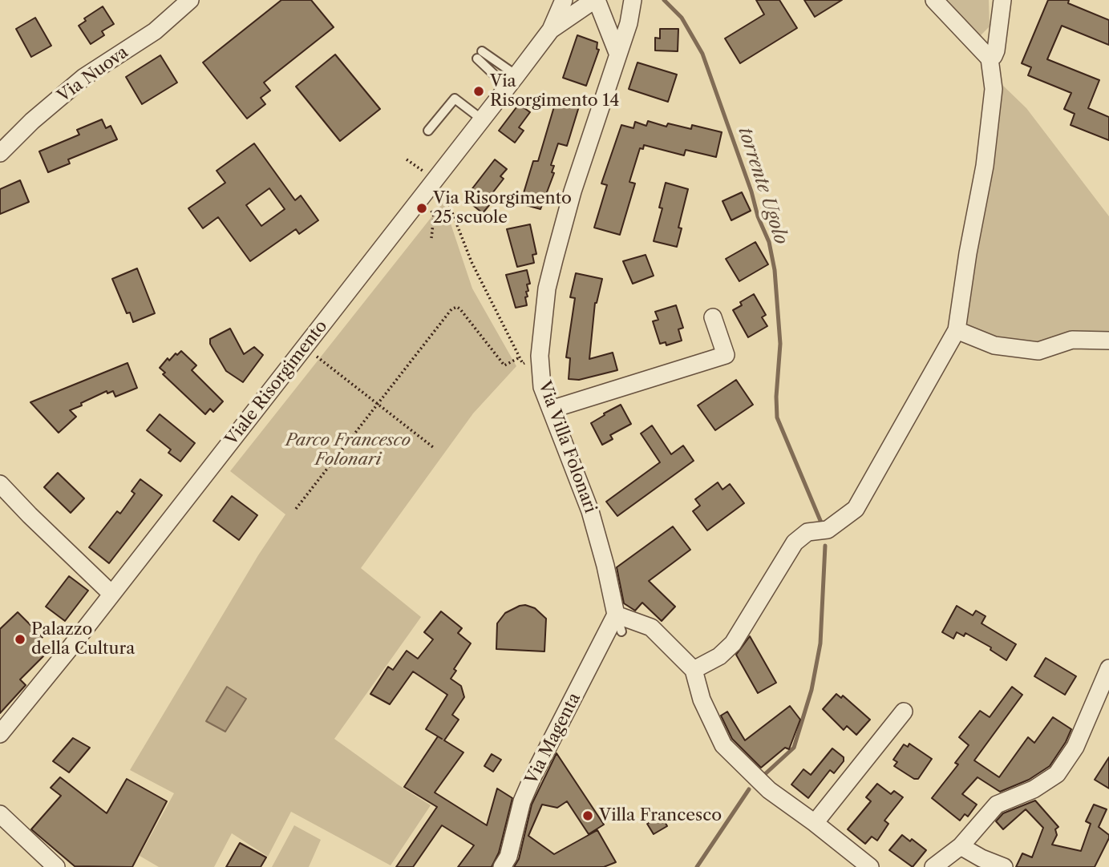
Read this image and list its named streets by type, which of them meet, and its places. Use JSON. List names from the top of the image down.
{
  "streets": {
    "street": [
      "Via Nuova",
      "Viale Risorgimento",
      "Via Villa Folonari",
      "Via Magenta"
    ]
  },
  "crossings": [
    ["Via Villa Folonari", "Via Magenta"]
  ],
  "water": ["torrente Ugolo"],
  "parks": ["Parco Francesco Folonari"],
  "places": [
    "Via Risorgimento 14",
    "Via Risorgimento 25 scuole",
    "Palazzo della Cultura",
    "Villa Francesco"
  ]
}
